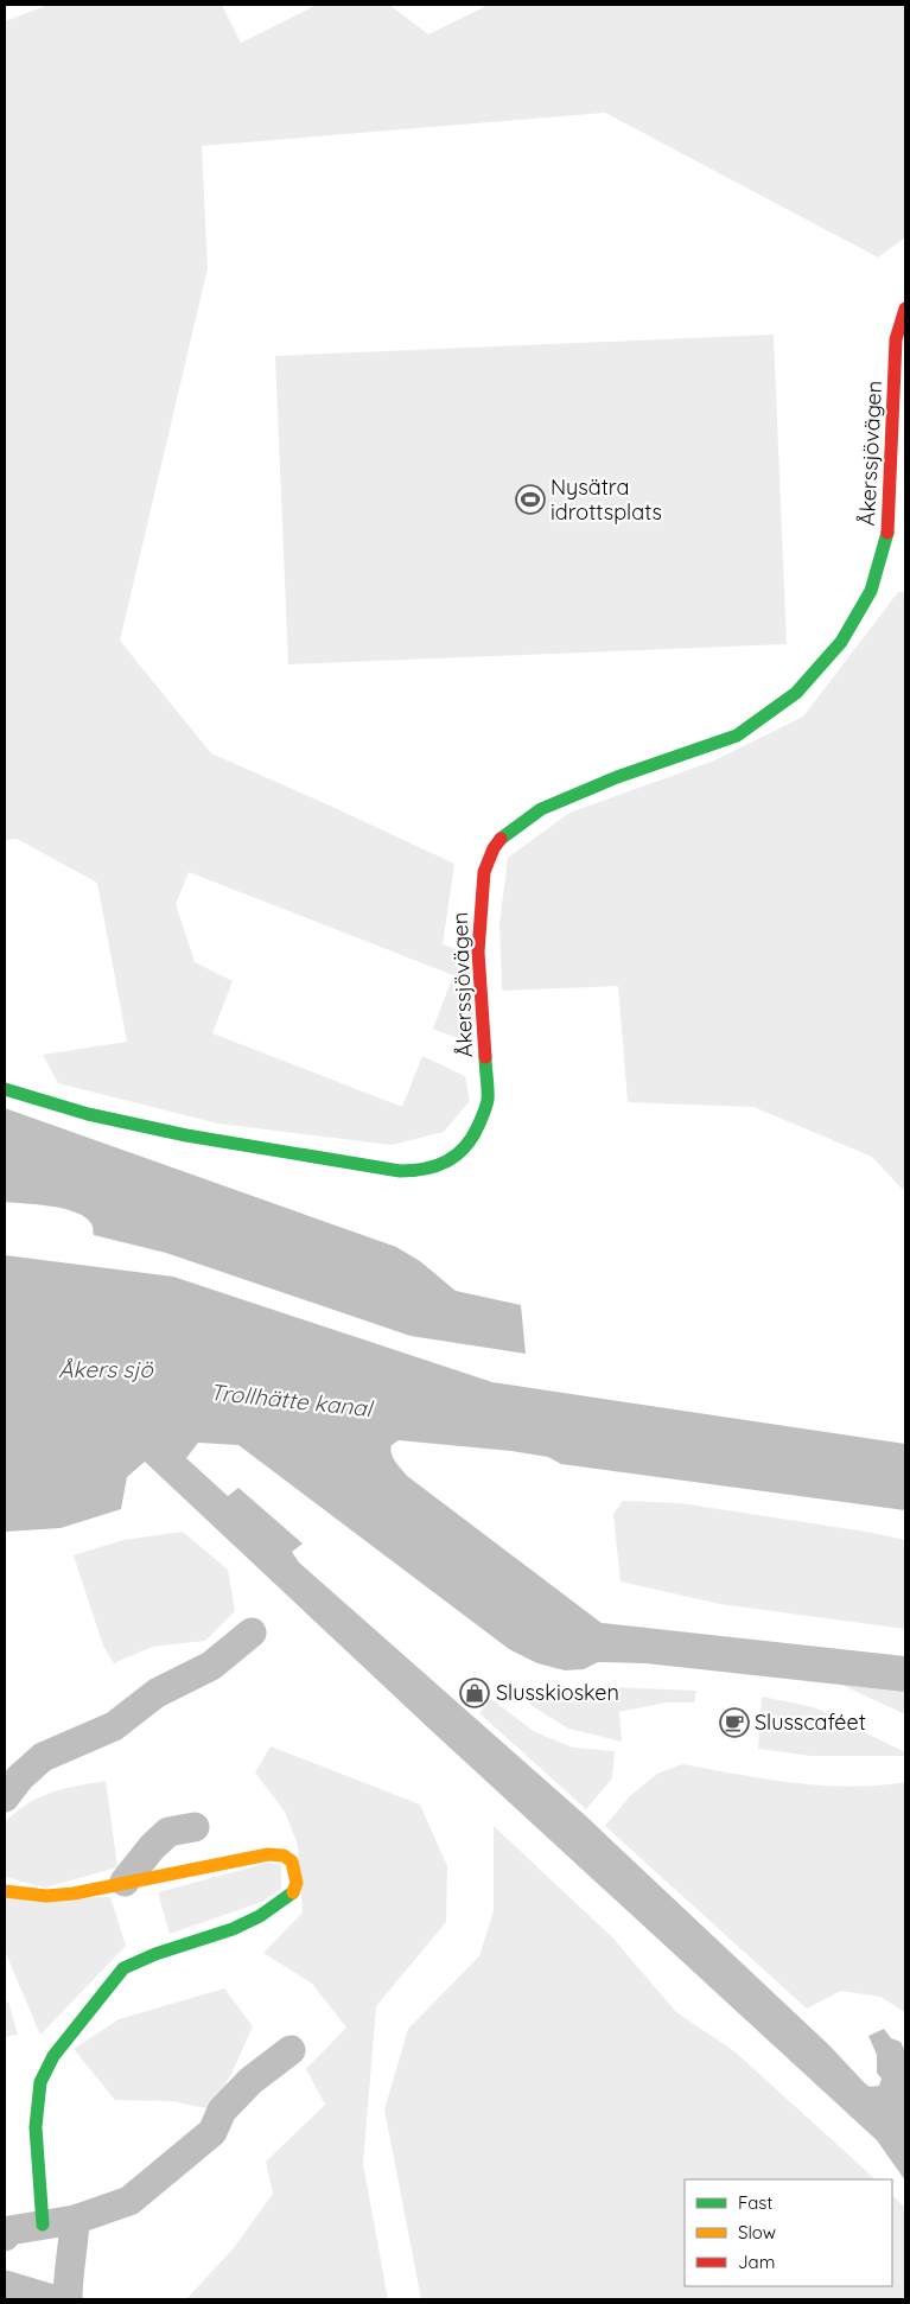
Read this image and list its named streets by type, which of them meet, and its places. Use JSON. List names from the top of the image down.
{
  "streets": {
    "street": ["Åkerssjövägen"]
  },
  "water": ["Åkers sjö", "Trollhätte kanal"],
  "places": {
    "sports": ["Nysätra idrottsplats"],
    "shop": ["Slusskiosken"],
    "cafe": ["Slusscaféet"]
  },
  "legend": ["Fast", "Slow", "Jam"]
}
